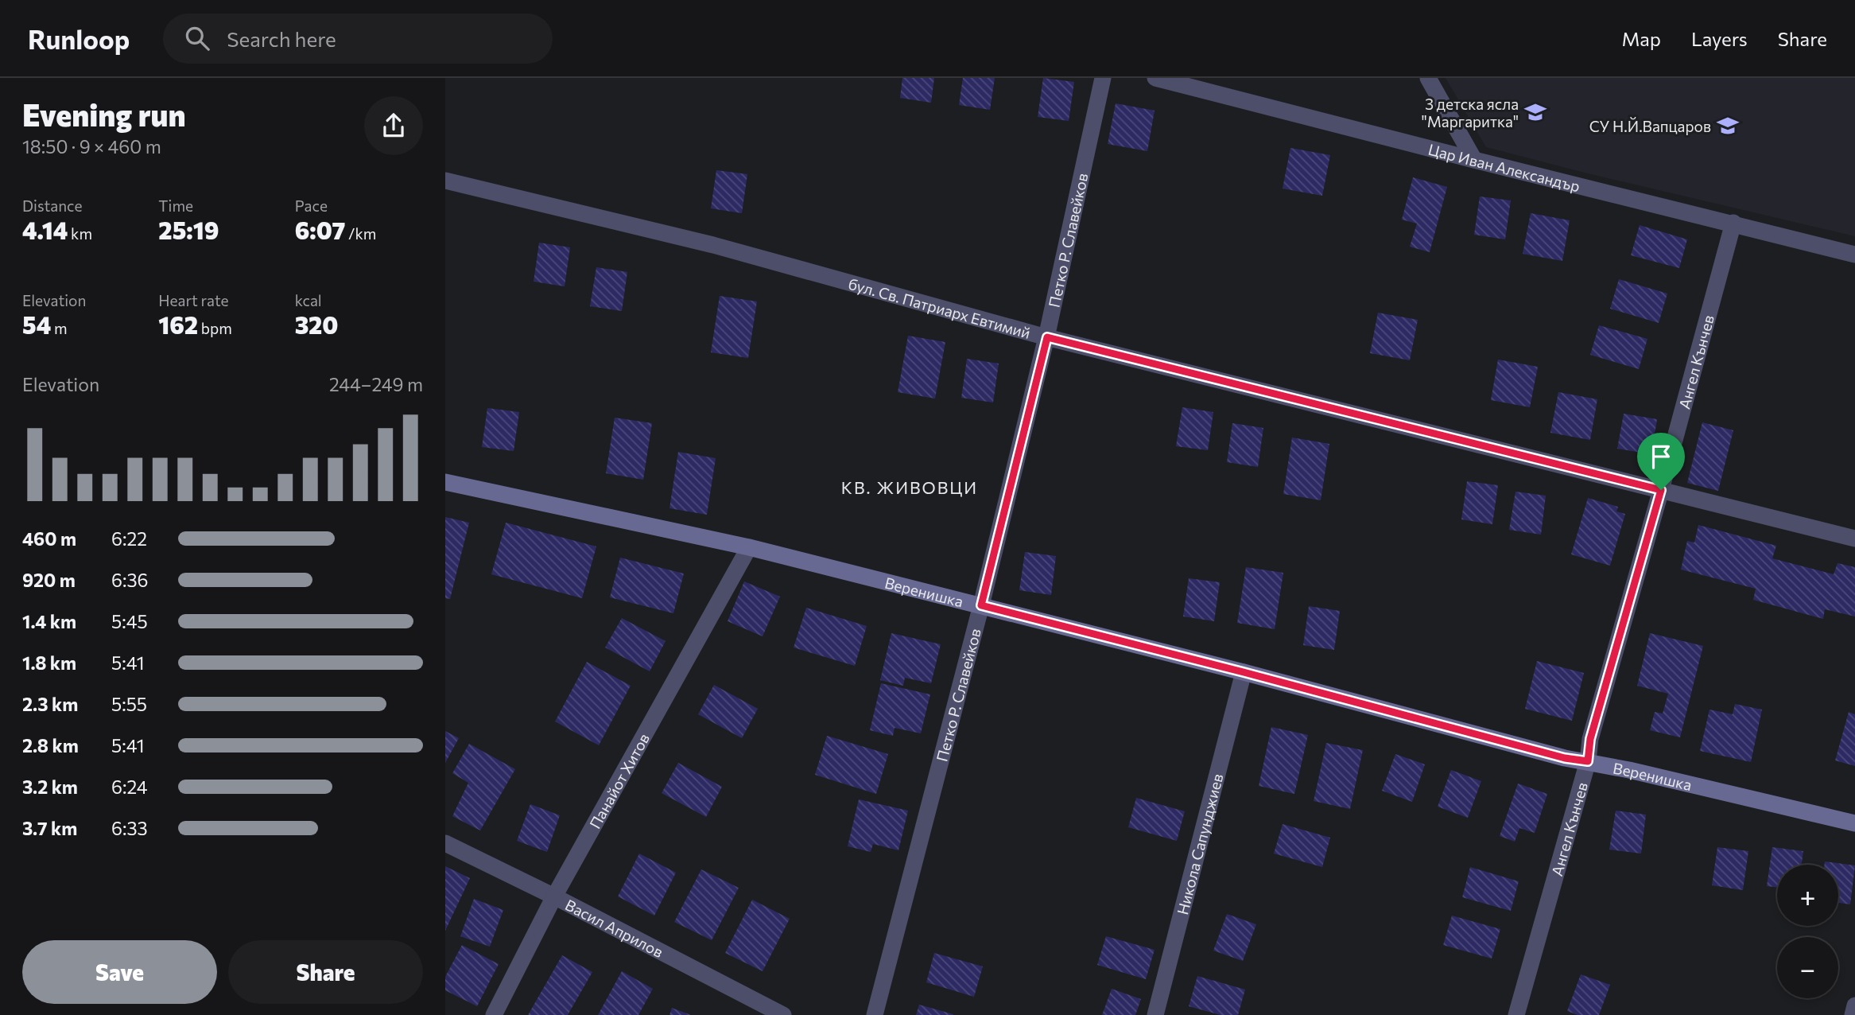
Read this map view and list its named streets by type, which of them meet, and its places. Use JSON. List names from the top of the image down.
{
  "streets": {
    "main road": ["Веренишка"],
    "street": [
      "Цар Иван Александър",
      "Петко Р. Славейков",
      "бул. Св. Патриарх Евтимий",
      "Ангел Кънчев",
      "Панайот Хитов",
      "Никола Сапунджиев",
      "Васил Априлов"
    ]
  },
  "crossings": [
    ["Цар Иван Александър", "Ангел Кънчев"],
    ["Петко Р. Славейков", "бул. Св. Патриарх Евтимий"],
    ["Петко Р. Славейков", "Веренишка"],
    ["бул. Св. Патриарх Евтимий", "Ангел Кънчев"],
    ["Ангел Кънчев", "Веренишка"],
    ["Веренишка", "Панайот Хитов"],
    ["Веренишка", "Никола Сапунджиев"],
    ["Панайот Хитов", "Васил Априлов"]
  ],
  "districts": ["КВ. ЖИВОВЦИ"],
  "places": {
    "school or university": ["3 детска ясла \"Маргаритка\"", "СУ Н.Й.Вапцаров"]
  },
  "page": {
    "header": "Runloop",
    "search": "Search here",
    "nav": ["Map", "Layers", "Share"],
    "heading": ["Evening run", "18:50 · 9 × 460 m"],
    "stats": [
      ["Distance", "4.14 km"],
      ["Time", "25:19"],
      ["Pace", "6:07 /km"],
      ["Elevation", "54 m"],
      ["Heart rate", "162 bpm"],
      ["kcal", "320"]
    ],
    "chart": ["Elevation", "244–249 m"],
    "list": [
      {
        "name": "460 m",
        "note": "6:22"
      },
      {
        "name": "920 m",
        "note": "6:36"
      },
      {
        "name": "1.4 km",
        "note": "5:45"
      },
      {
        "name": "1.8 km",
        "note": "5:41"
      },
      {
        "name": "2.3 km",
        "note": "5:55"
      },
      {
        "name": "2.8 km",
        "note": "5:41"
      },
      {
        "name": "3.2 km",
        "note": "6:24"
      },
      {
        "name": "3.7 km",
        "note": "6:33"
      }
    ],
    "map_buttons": ["+", "−"],
    "buttons": ["Save", "Share"]
  }
}
